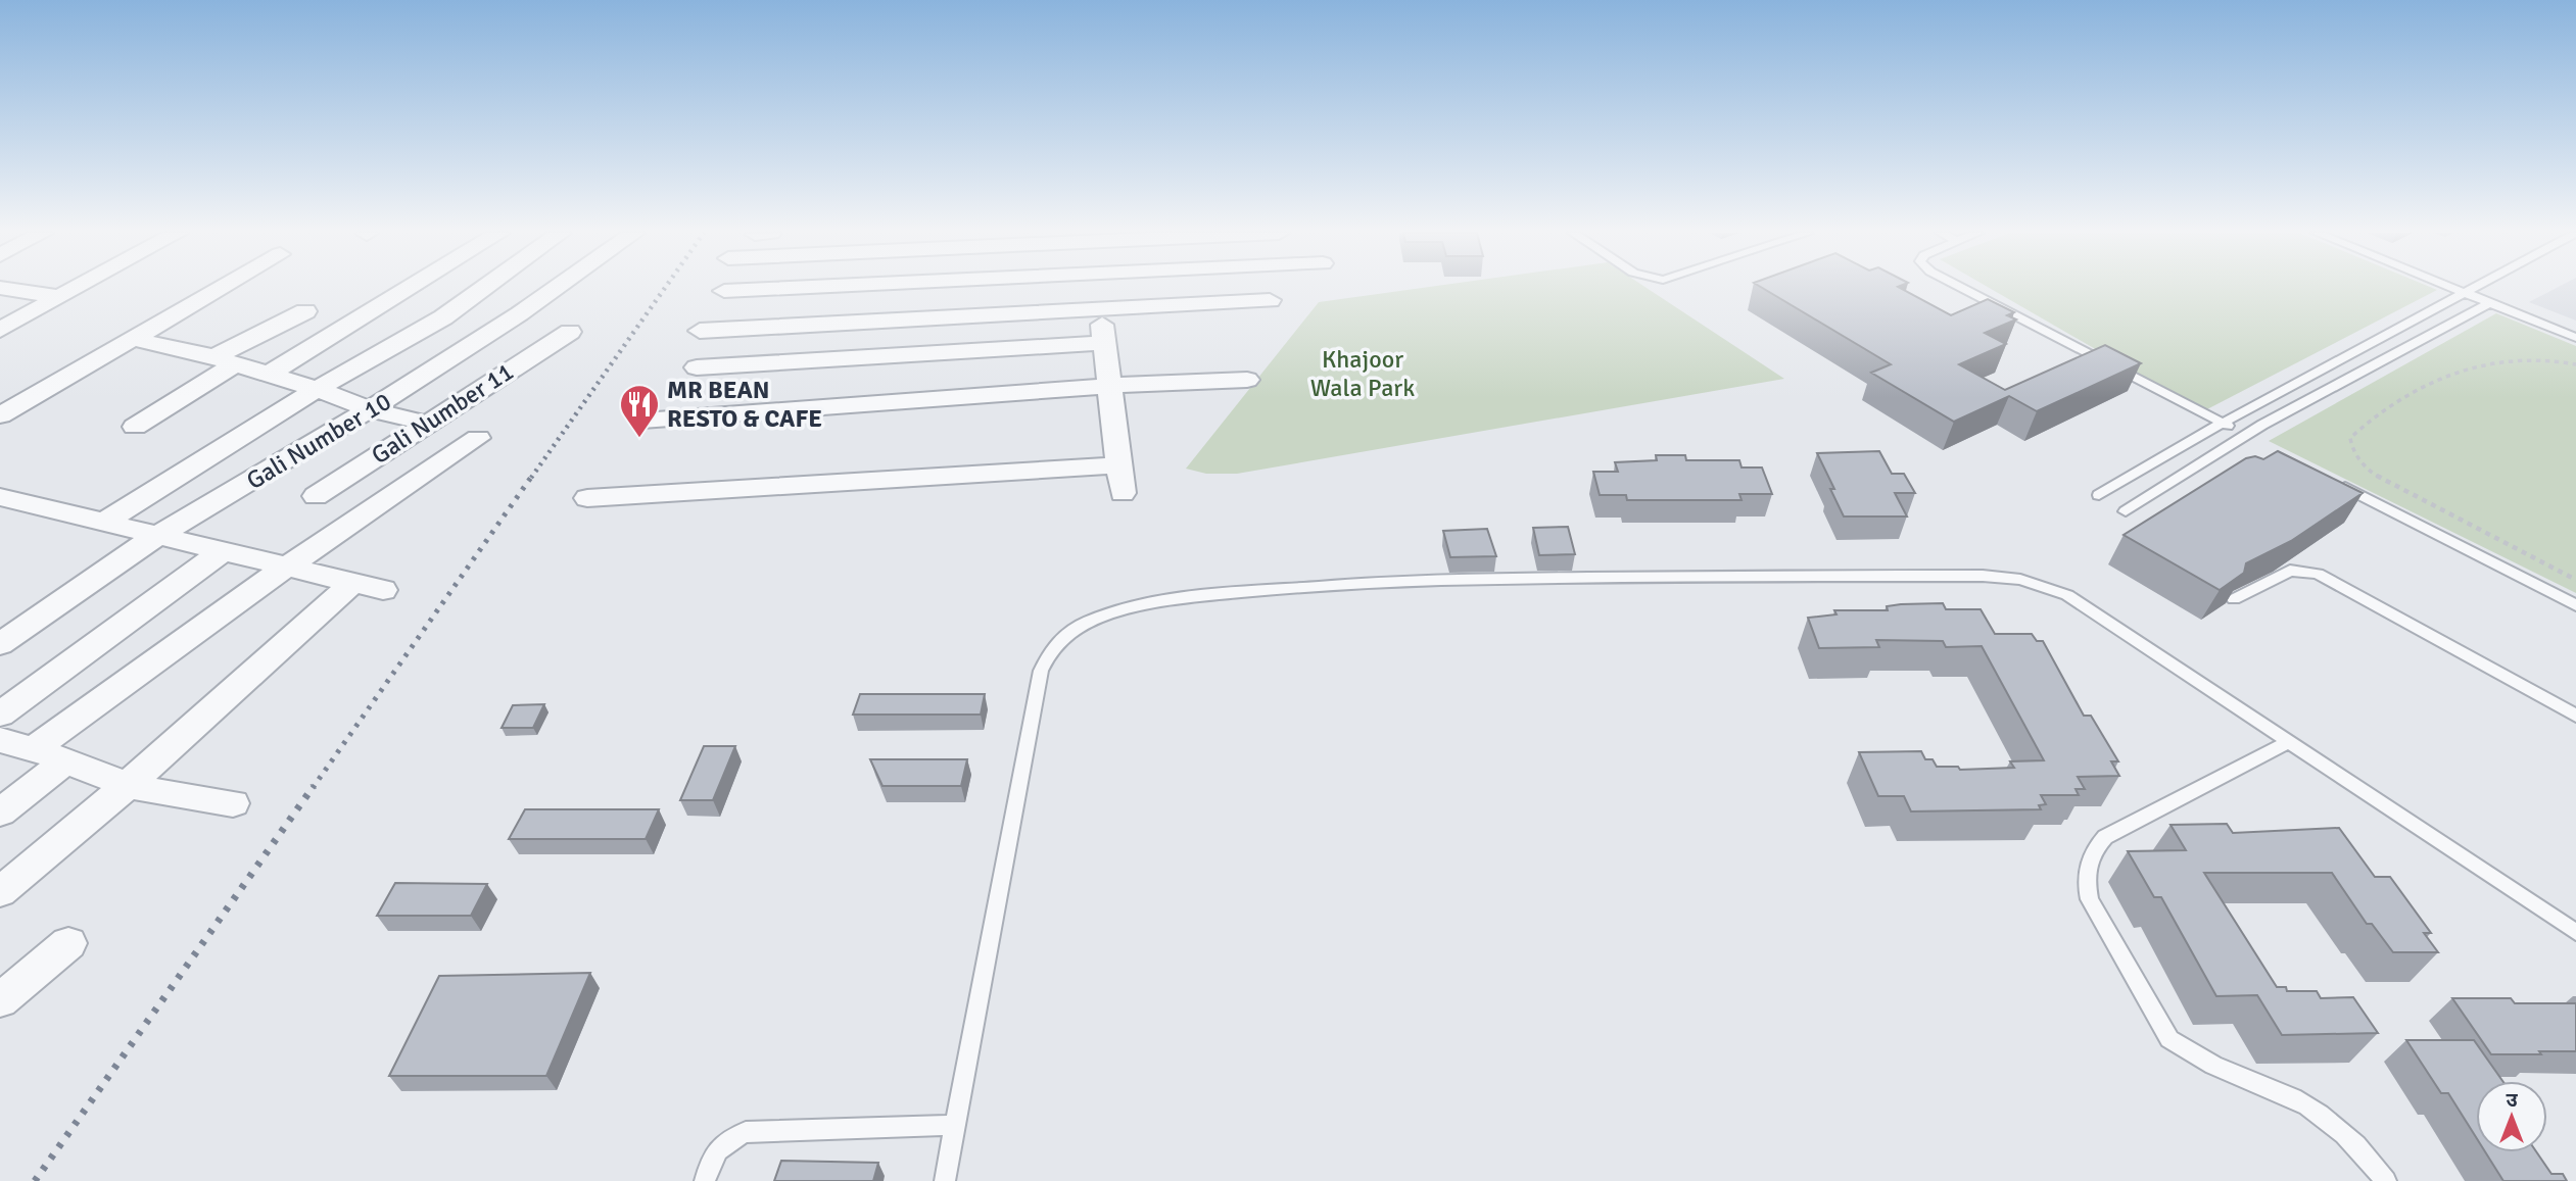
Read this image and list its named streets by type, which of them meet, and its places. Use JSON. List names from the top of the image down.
{
  "streets": {
    "street": ["Gali Number 11", "Gali Number 10"]
  },
  "parks": ["Khajoor Wala Park"],
  "places": {
    "restaurant": ["MR BEAN RESTO & CAFE"]
  },
  "north": "top"
}
